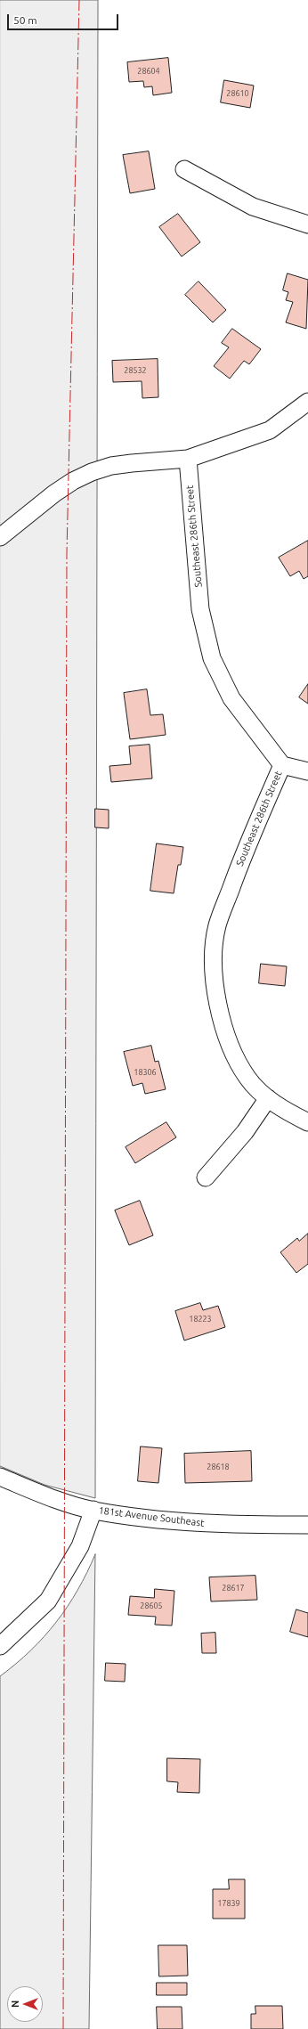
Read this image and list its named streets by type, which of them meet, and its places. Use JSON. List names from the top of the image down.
{
  "streets": {
    "street": ["Southeast 286th Street", "181st Avenue Southeast"]
  },
  "house_numbers": [
    "28604",
    "28610",
    "28532",
    "18306",
    "18223",
    "28618",
    "28617",
    "28605",
    "17839"
  ],
  "scale_bar": "50 m",
  "north": "left"
}
